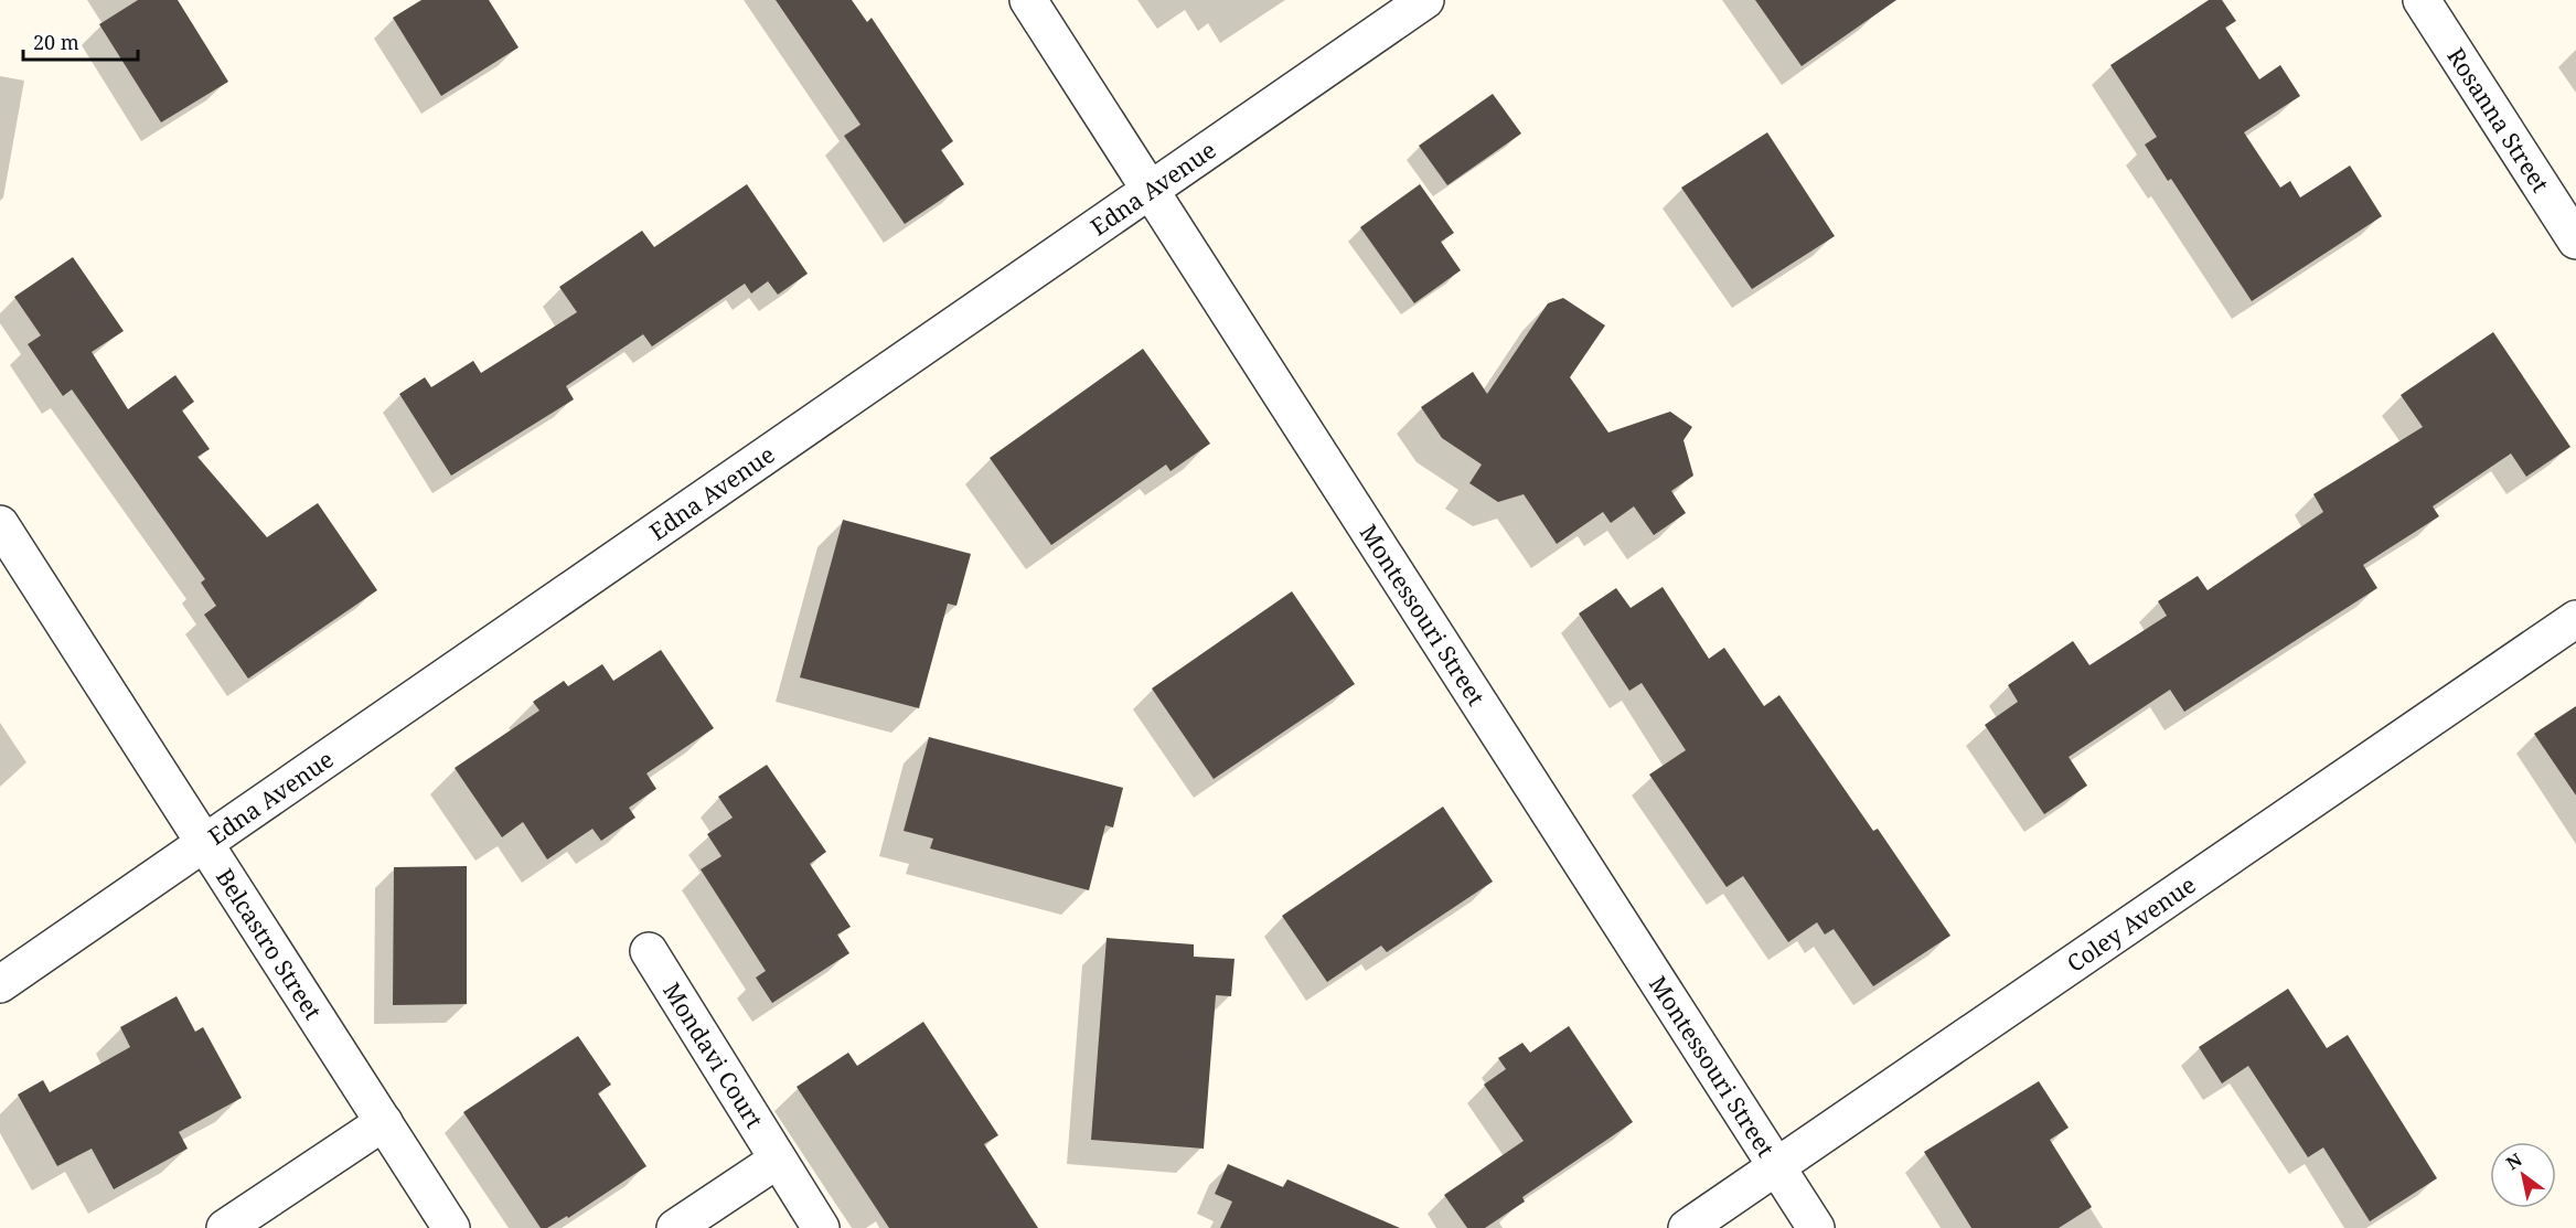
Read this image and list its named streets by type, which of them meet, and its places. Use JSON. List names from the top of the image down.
{
  "streets": {
    "street": [
      "Rosanna Street",
      "Edna Avenue",
      "Montessouri Street",
      "Coley Avenue",
      "Belcastro Street",
      "Mondavi Court"
    ]
  },
  "crossings": [
    ["Edna Avenue", "Montessouri Street"],
    ["Edna Avenue", "Belcastro Street"],
    ["Montessouri Street", "Coley Avenue"]
  ],
  "scale_bar": "20 m",
  "north": "top left"
}
